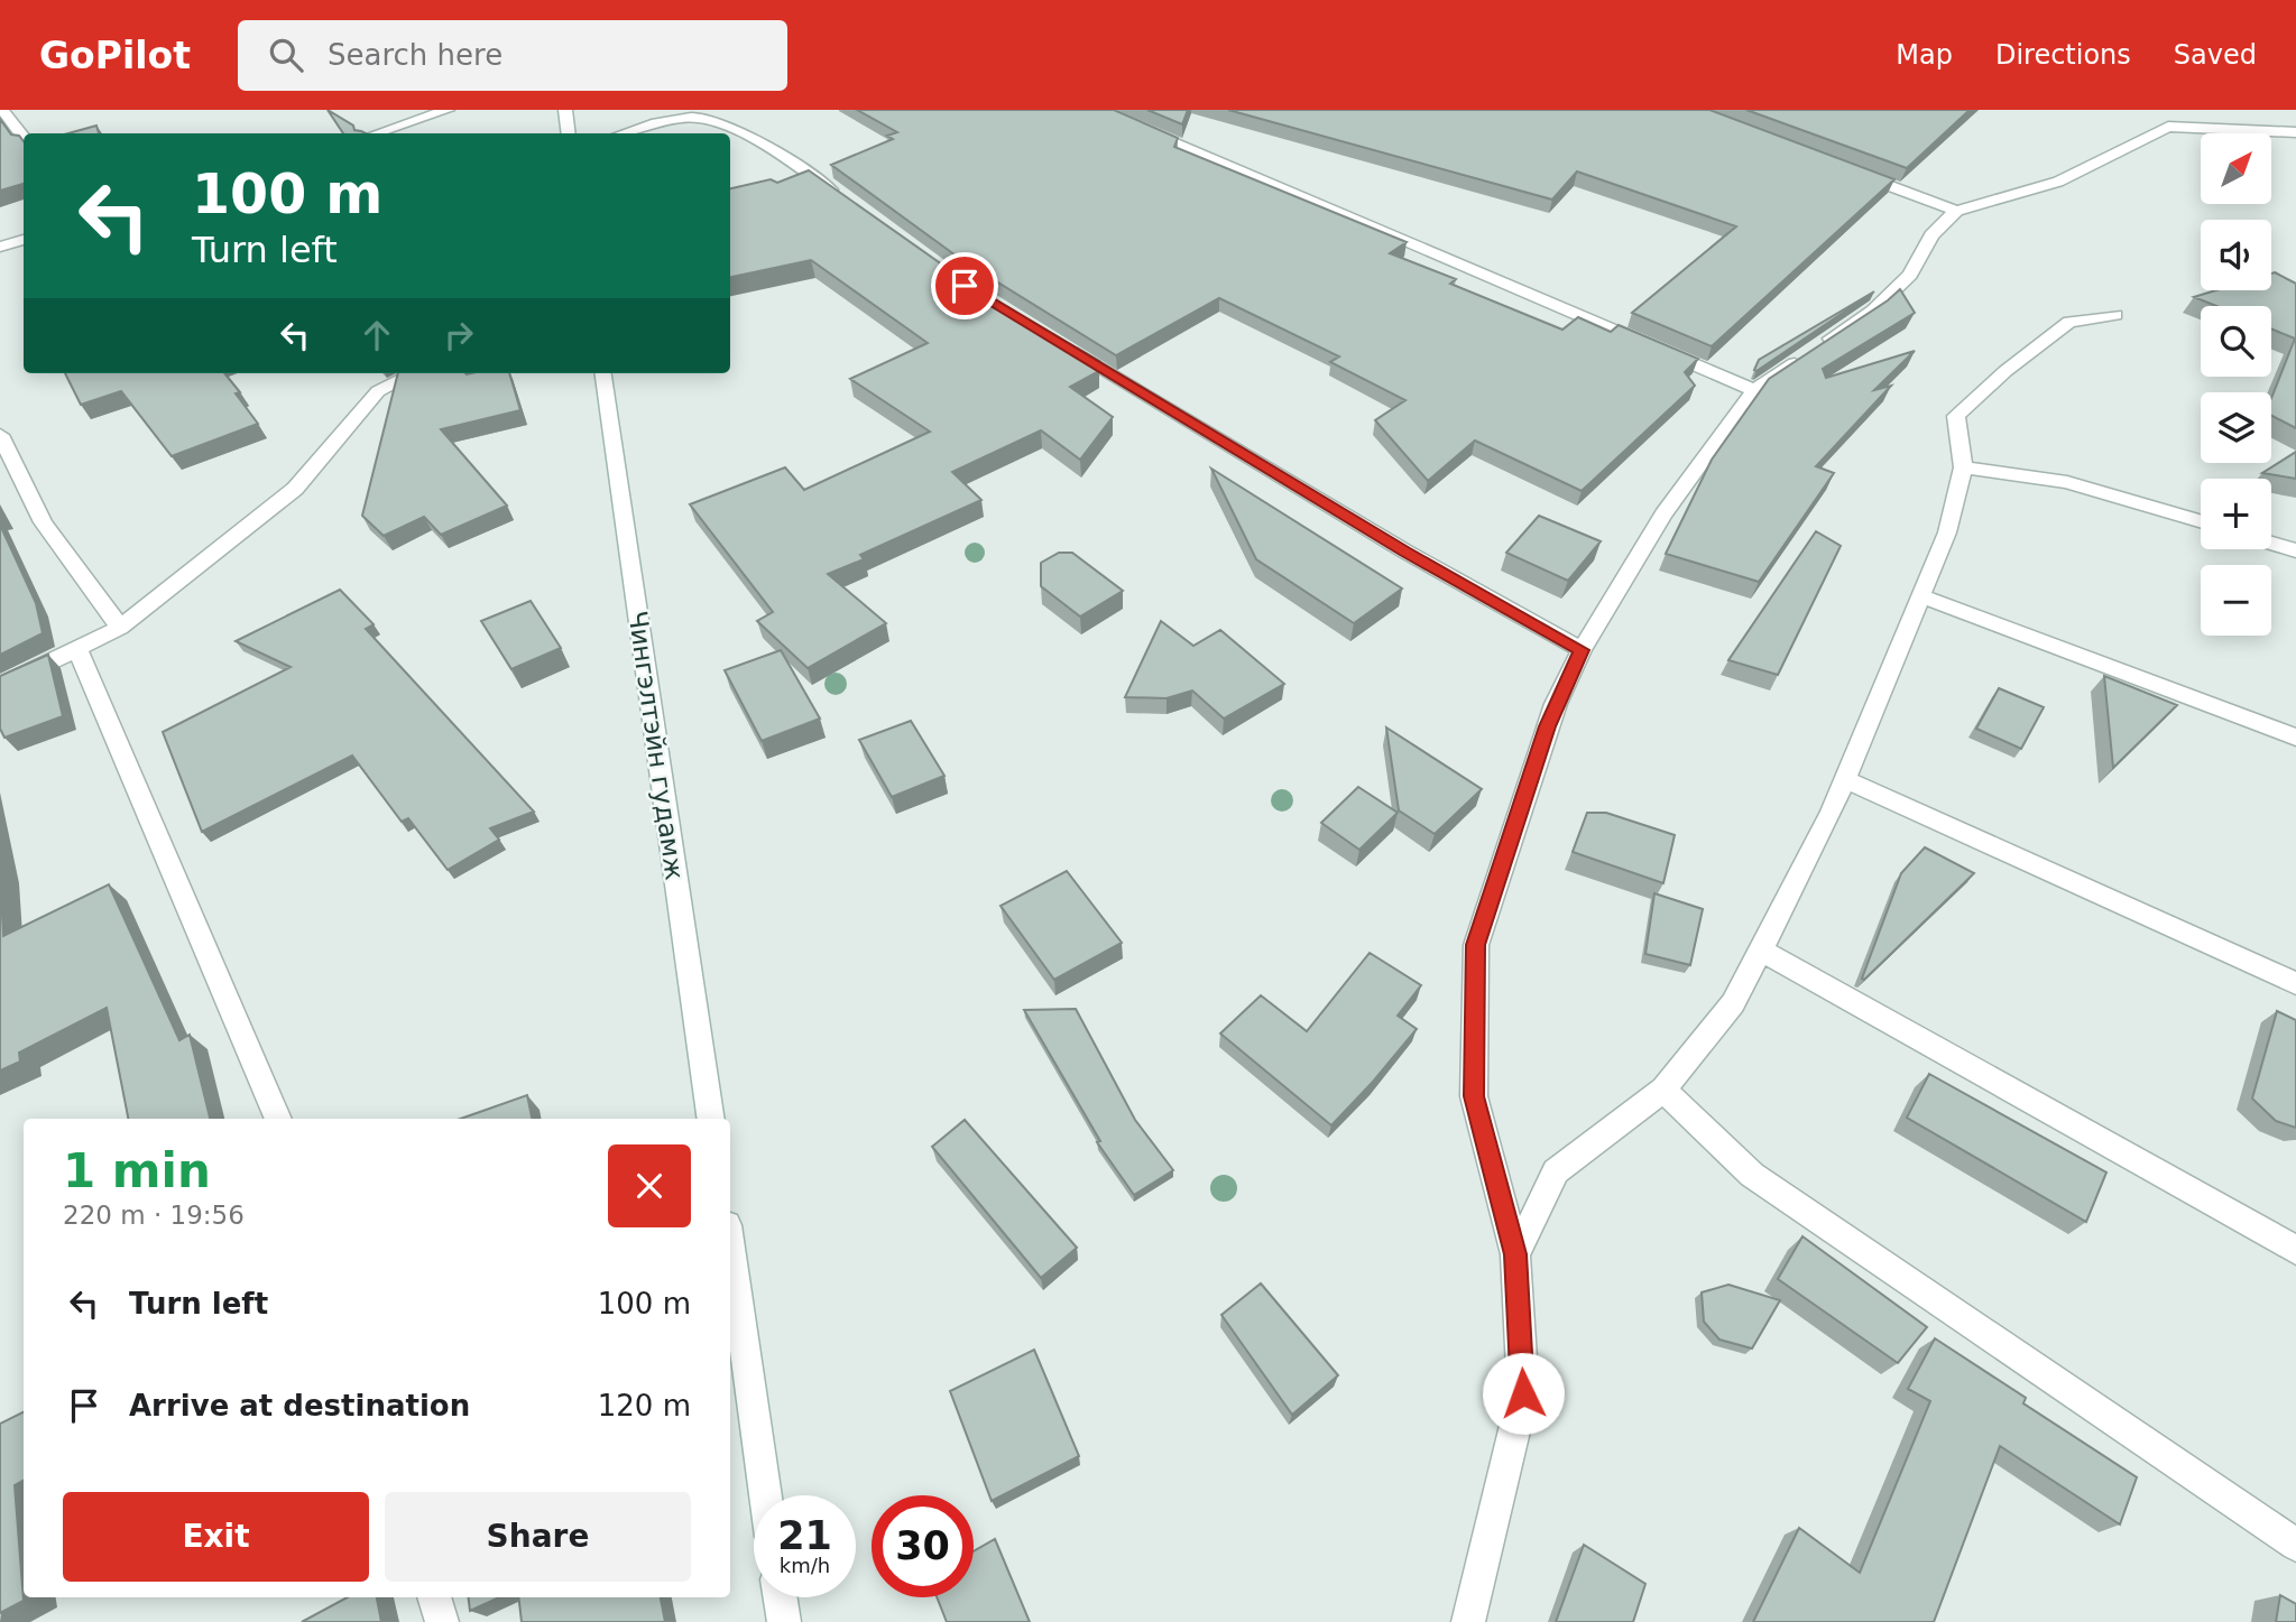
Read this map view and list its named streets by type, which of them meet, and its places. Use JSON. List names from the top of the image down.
{
  "streets": {
    "street": ["Чингэлтэйн гудамж"]
  },
  "north": "top right",
  "page": {
    "header": "GoPilot",
    "search": "Search here",
    "nav": ["Map", "Directions", "Saved"],
    "map_buttons": ["+", "−"],
    "turn": ["100 m", "Turn left"],
    "heading": ["1 min", "220 m · 19:56"],
    "list": [
      {
        "name": "Turn left",
        "value": "100 m"
      },
      {
        "name": "Arrive at destination",
        "value": "120 m"
      }
    ],
    "buttons": ["Exit", "Share"],
    "speed": "21 km/h",
    "limit": "30"
  }
}
